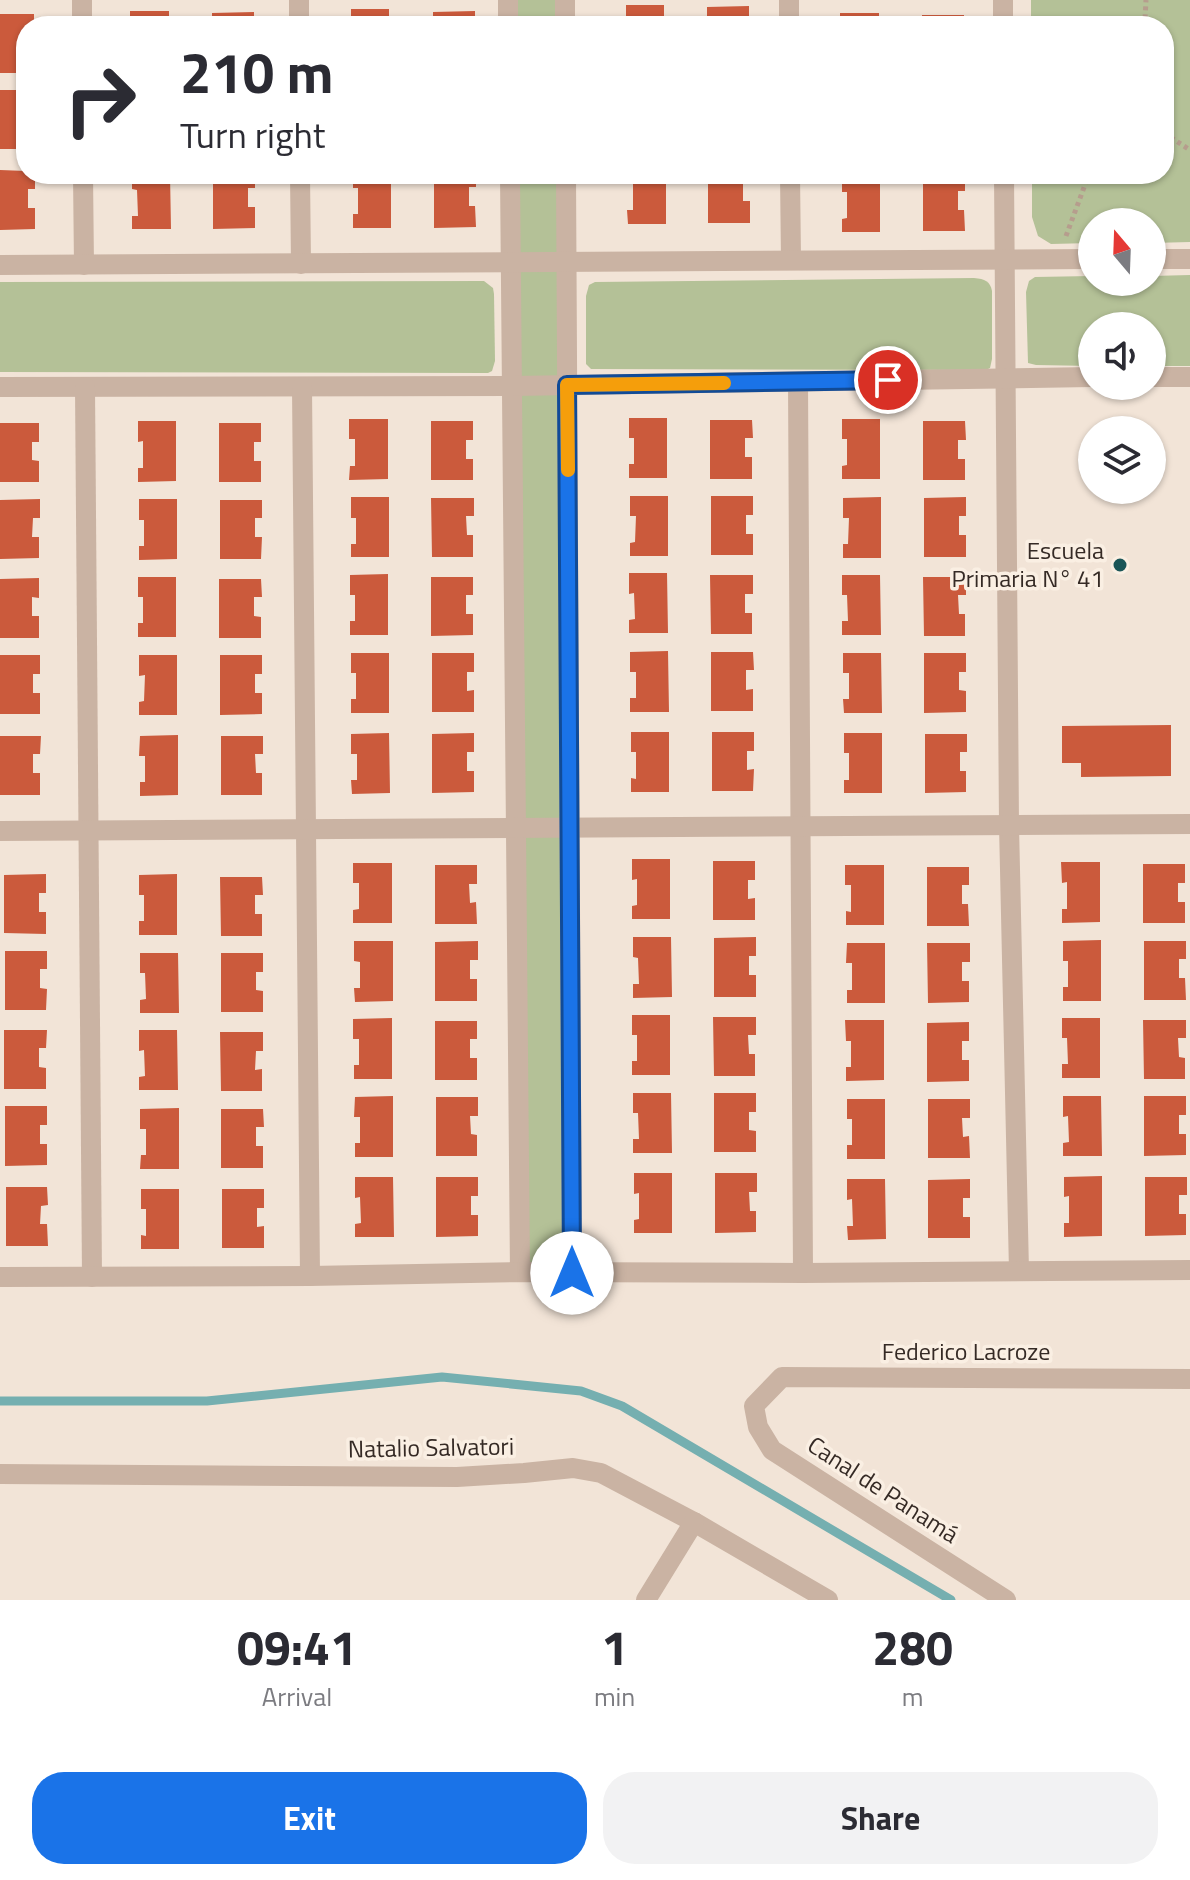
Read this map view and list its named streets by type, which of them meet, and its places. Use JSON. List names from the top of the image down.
{
  "streets": {
    "street": ["Federico Lacroze", "Natalio Salvatori", "Canal de Panamá"]
  },
  "crossings": [
    ["Federico Lacroze", "Canal de Panamá"]
  ],
  "places": ["Escuela Primaria N° 41"],
  "north": "top",
  "page": {
    "turn": ["210 m", "Turn right"],
    "eta": [
      "09:41",
      "Arrival",
      "1",
      "min",
      "280",
      "m"
    ],
    "buttons": ["Exit", "Share"]
  }
}
